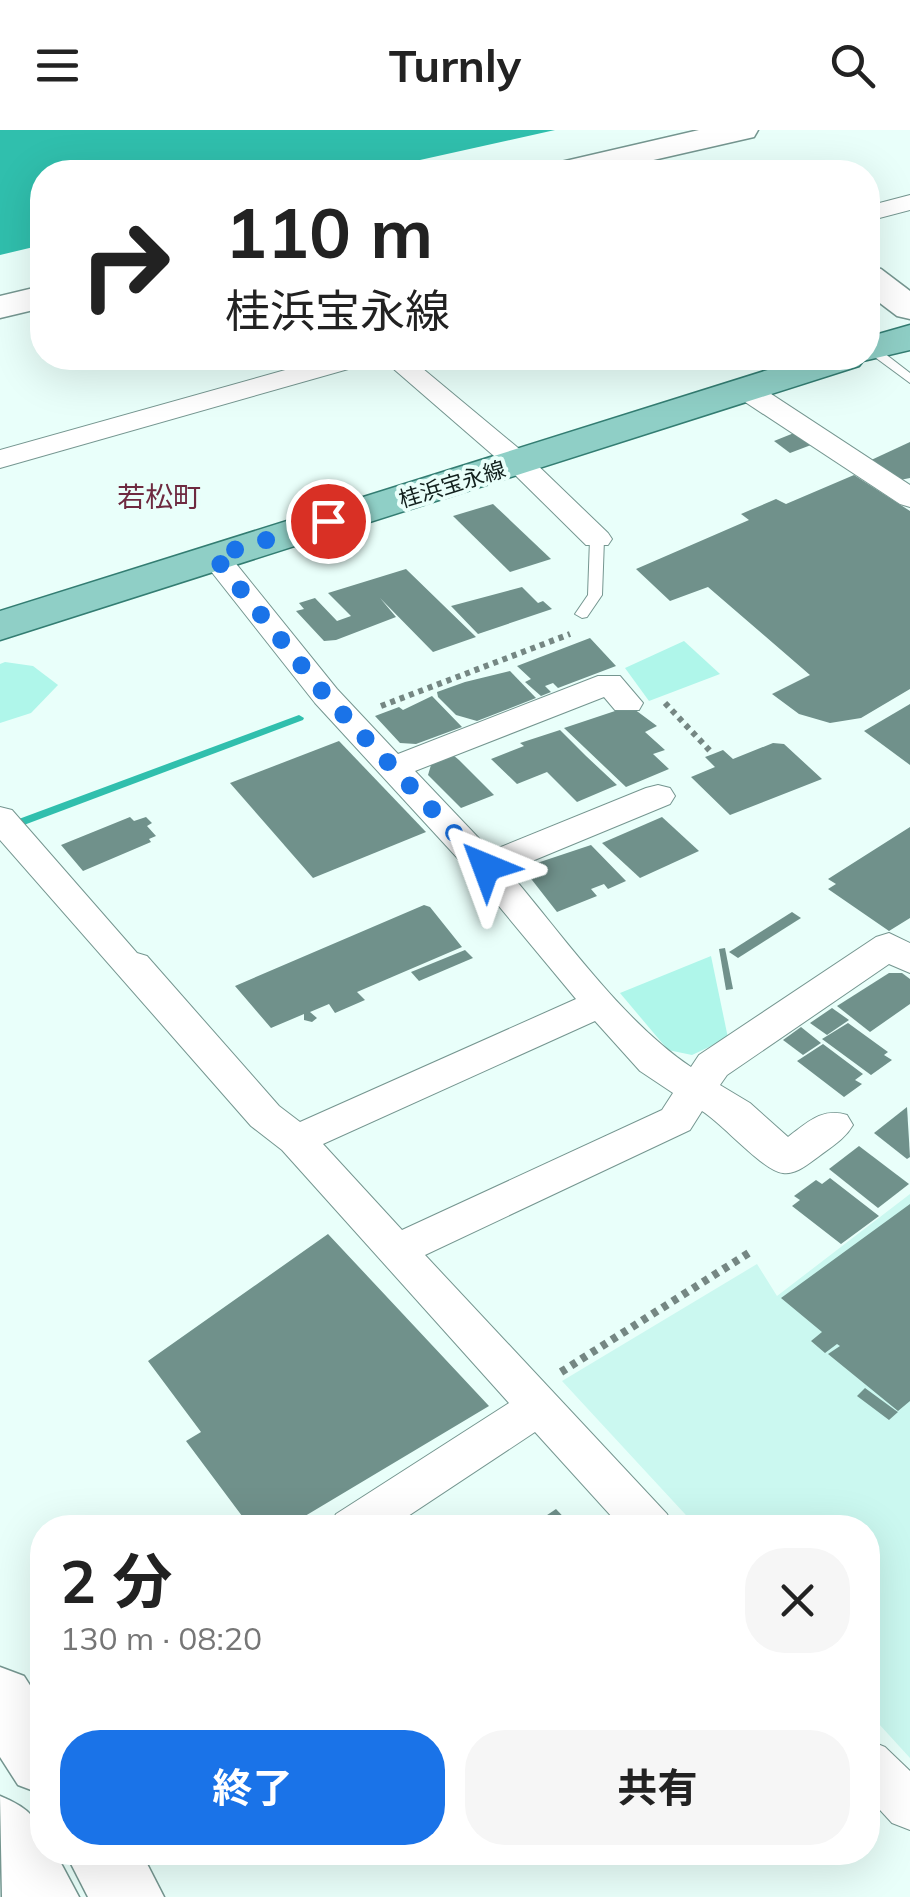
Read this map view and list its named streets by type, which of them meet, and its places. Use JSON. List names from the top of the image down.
{
  "streets": {
    "main road": ["桂浜宝永線"]
  },
  "districts": ["若松町"],
  "page": {
    "header": "Turnly",
    "turn": ["110 m", "桂浜宝永線"],
    "heading": ["2 分", "130 m · 08:20"],
    "buttons": ["終了", "共有"]
  }
}
